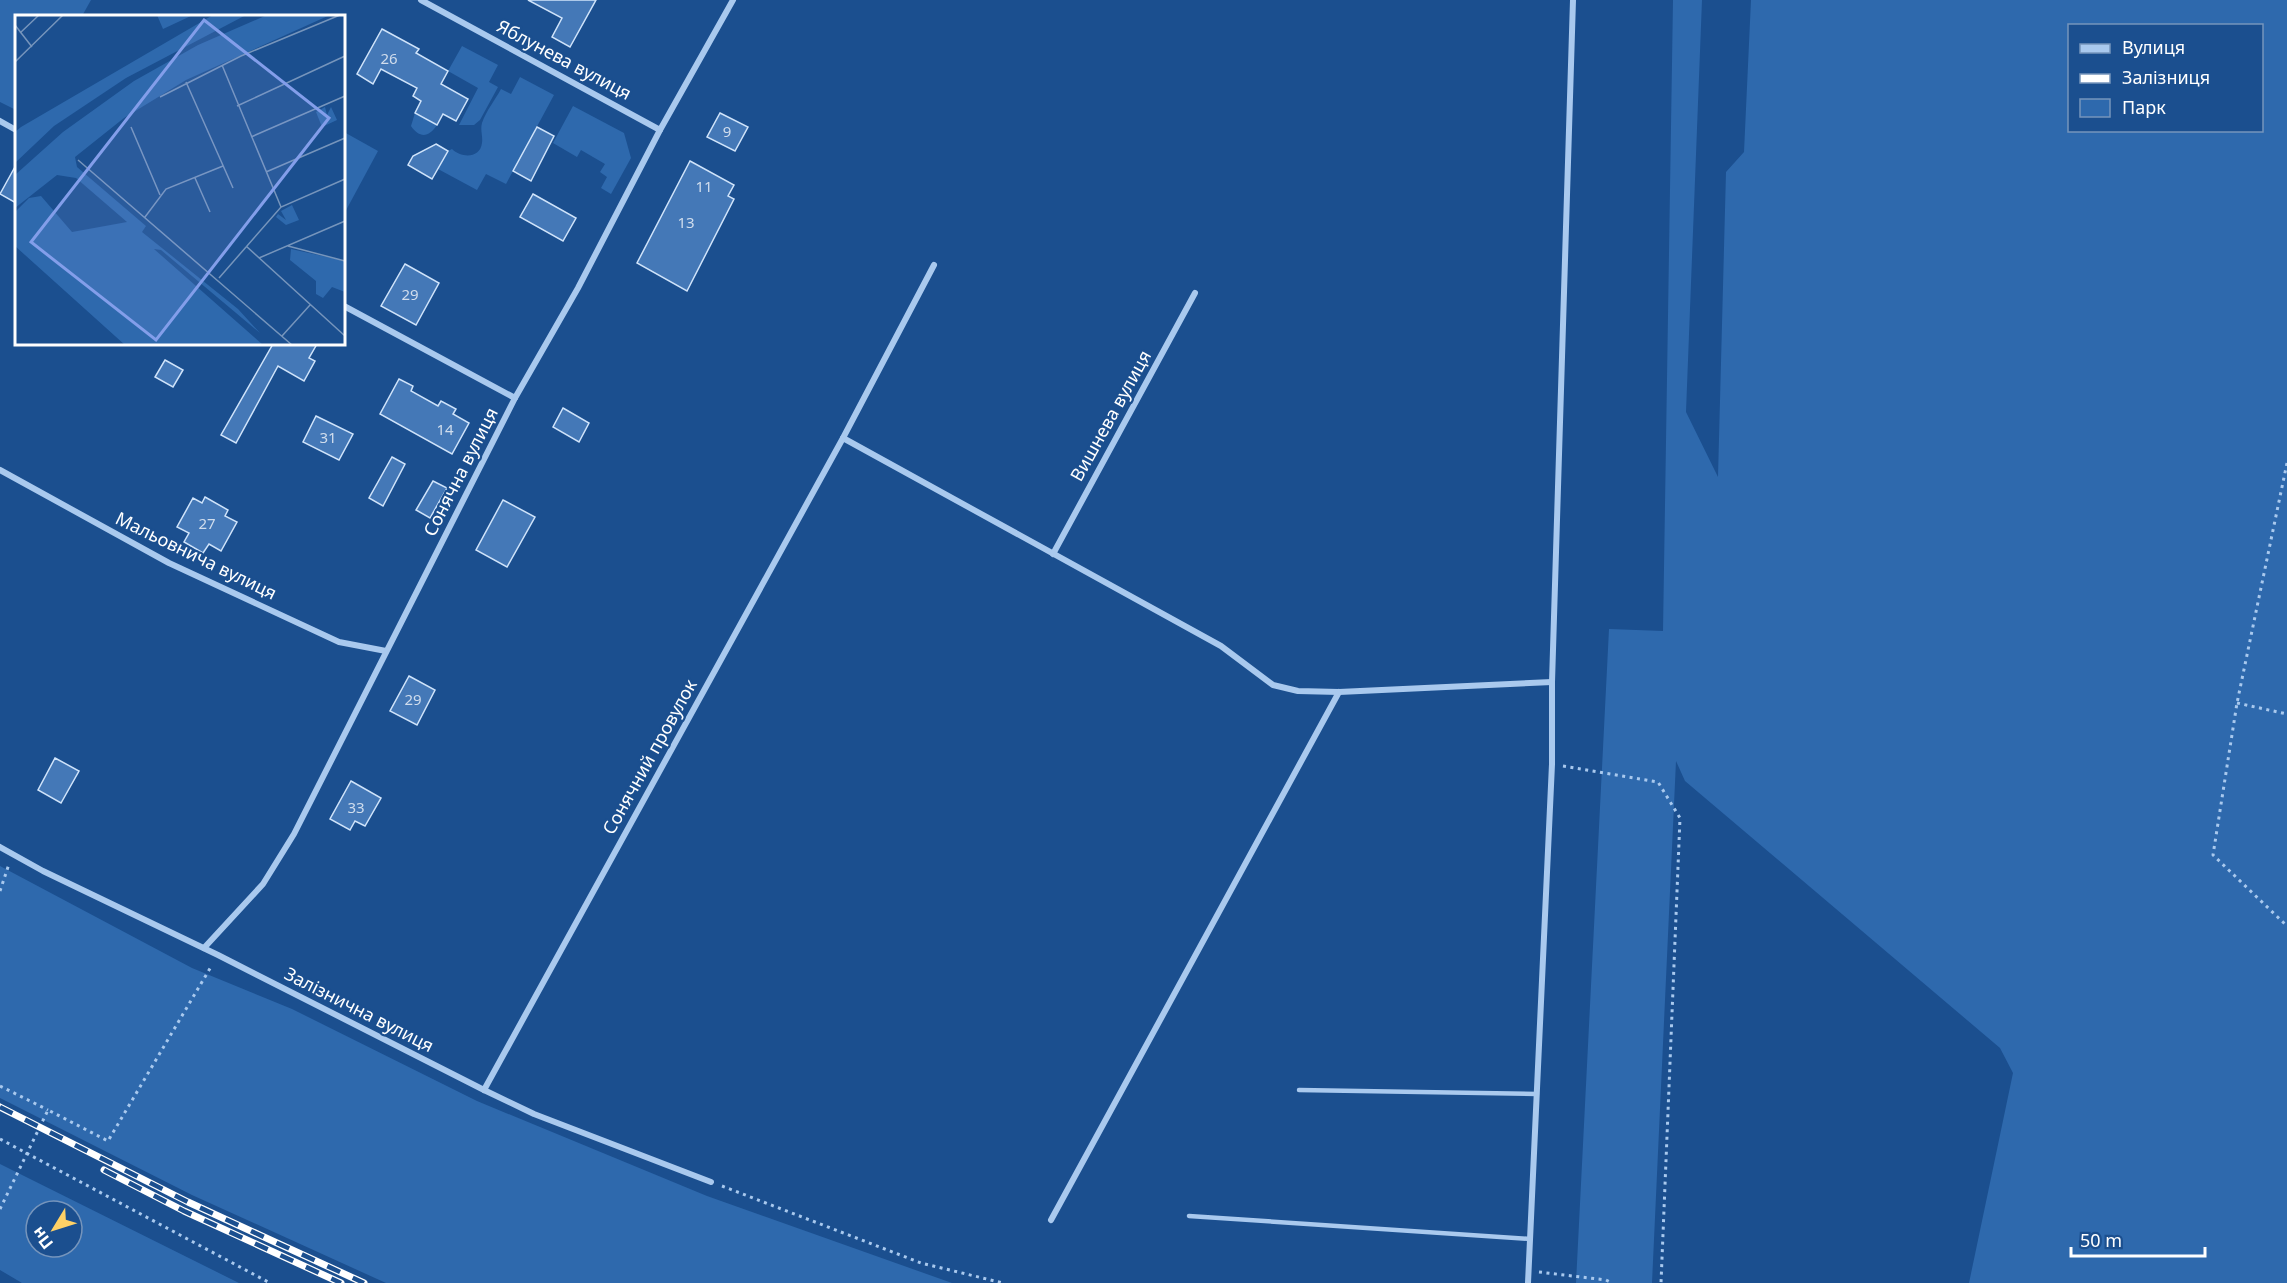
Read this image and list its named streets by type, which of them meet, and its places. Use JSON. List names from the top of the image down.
{
  "streets": {
    "street": [
      "Яблунева вулиця",
      "Вишнева вулиця",
      "Сонячна вулиця",
      "Мальовнича вулиця",
      "Сонячний провулок",
      "Залізнична вулиця"
    ]
  },
  "crossings": [
    ["Яблунева вулиця", "Сонячна вулиця"],
    ["Сонячна вулиця", "Мальовнича вулиця"],
    ["Сонячна вулиця", "Залізнична вулиця"],
    ["Сонячний провулок", "Залізнична вулиця"]
  ],
  "house_numbers": [
    "26",
    "9",
    "11",
    "13",
    "29",
    "14",
    "31",
    "27",
    "29",
    "33"
  ],
  "legend": ["Вулиця", "Залізниця", "Парк"],
  "scale_bar": "50 m",
  "north": "bottom left"
}
